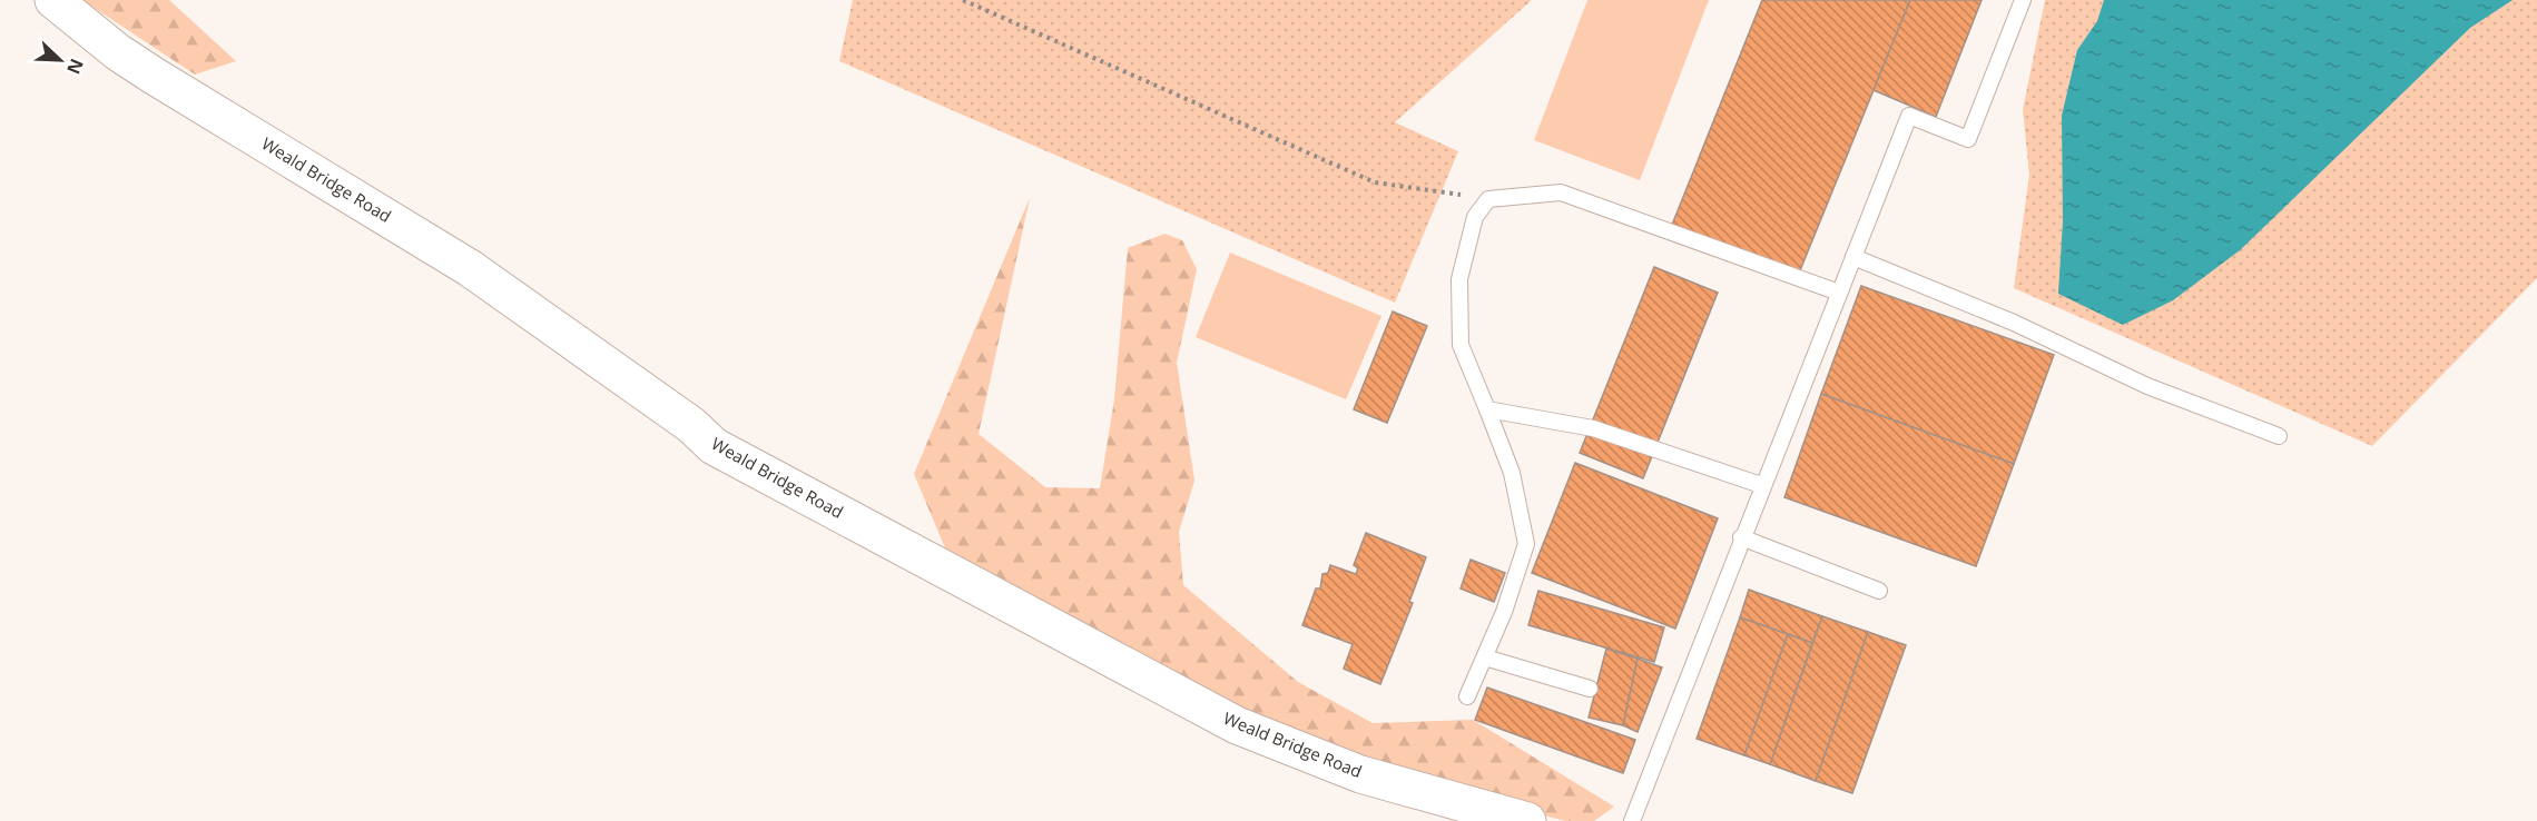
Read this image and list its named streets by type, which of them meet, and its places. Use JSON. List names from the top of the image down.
{
  "streets": {
    "street": ["Weald Bridge Road"]
  },
  "north": "bottom right"
}
